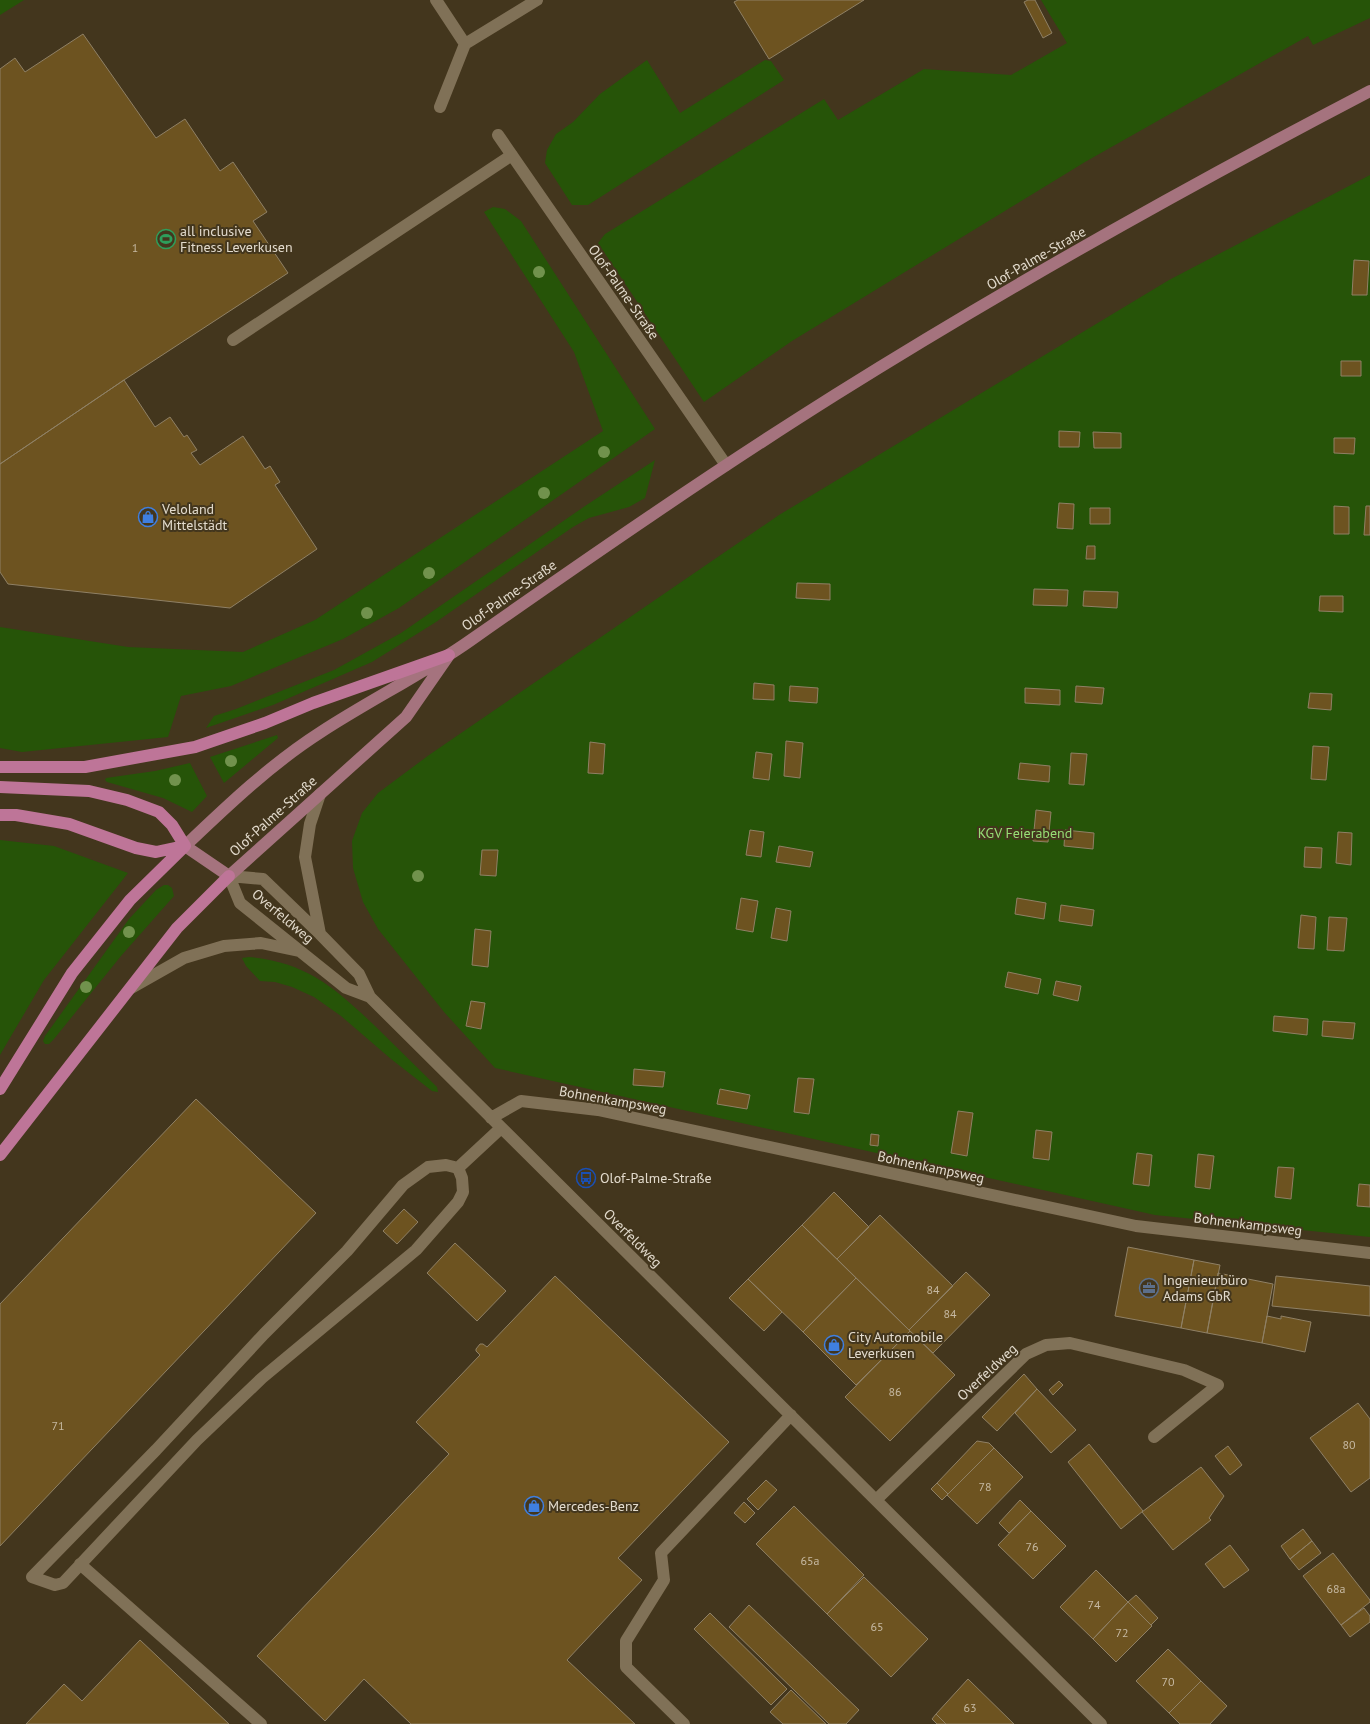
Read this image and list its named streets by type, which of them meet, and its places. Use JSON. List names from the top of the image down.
{
  "streets": {
    "main road": ["Olof-Palme-Straße"],
    "street": ["Overfeldweg", "Bohnenkampsweg"]
  },
  "crossings": [
    ["Olof-Palme-Straße", "Overfeldweg"],
    ["Overfeldweg", "Bohnenkampsweg"]
  ],
  "parks": ["KGV Feierabend"],
  "places": {
    "sports": ["all inclusive Fitness Leverkusen"],
    "shop": ["Veloland Mittelstädt", "City Automobile Leverkusen", "Mercedes-Benz"],
    "bus stop": ["Olof-Palme-Straße"],
    "office": ["Ingenieurbüro Adams GbR"]
  },
  "house_numbers": [
    "1",
    "84",
    "84",
    "86",
    "71",
    "80",
    "78",
    "76",
    "65a",
    "68a",
    "74",
    "65",
    "72",
    "70",
    "63"
  ]
}
